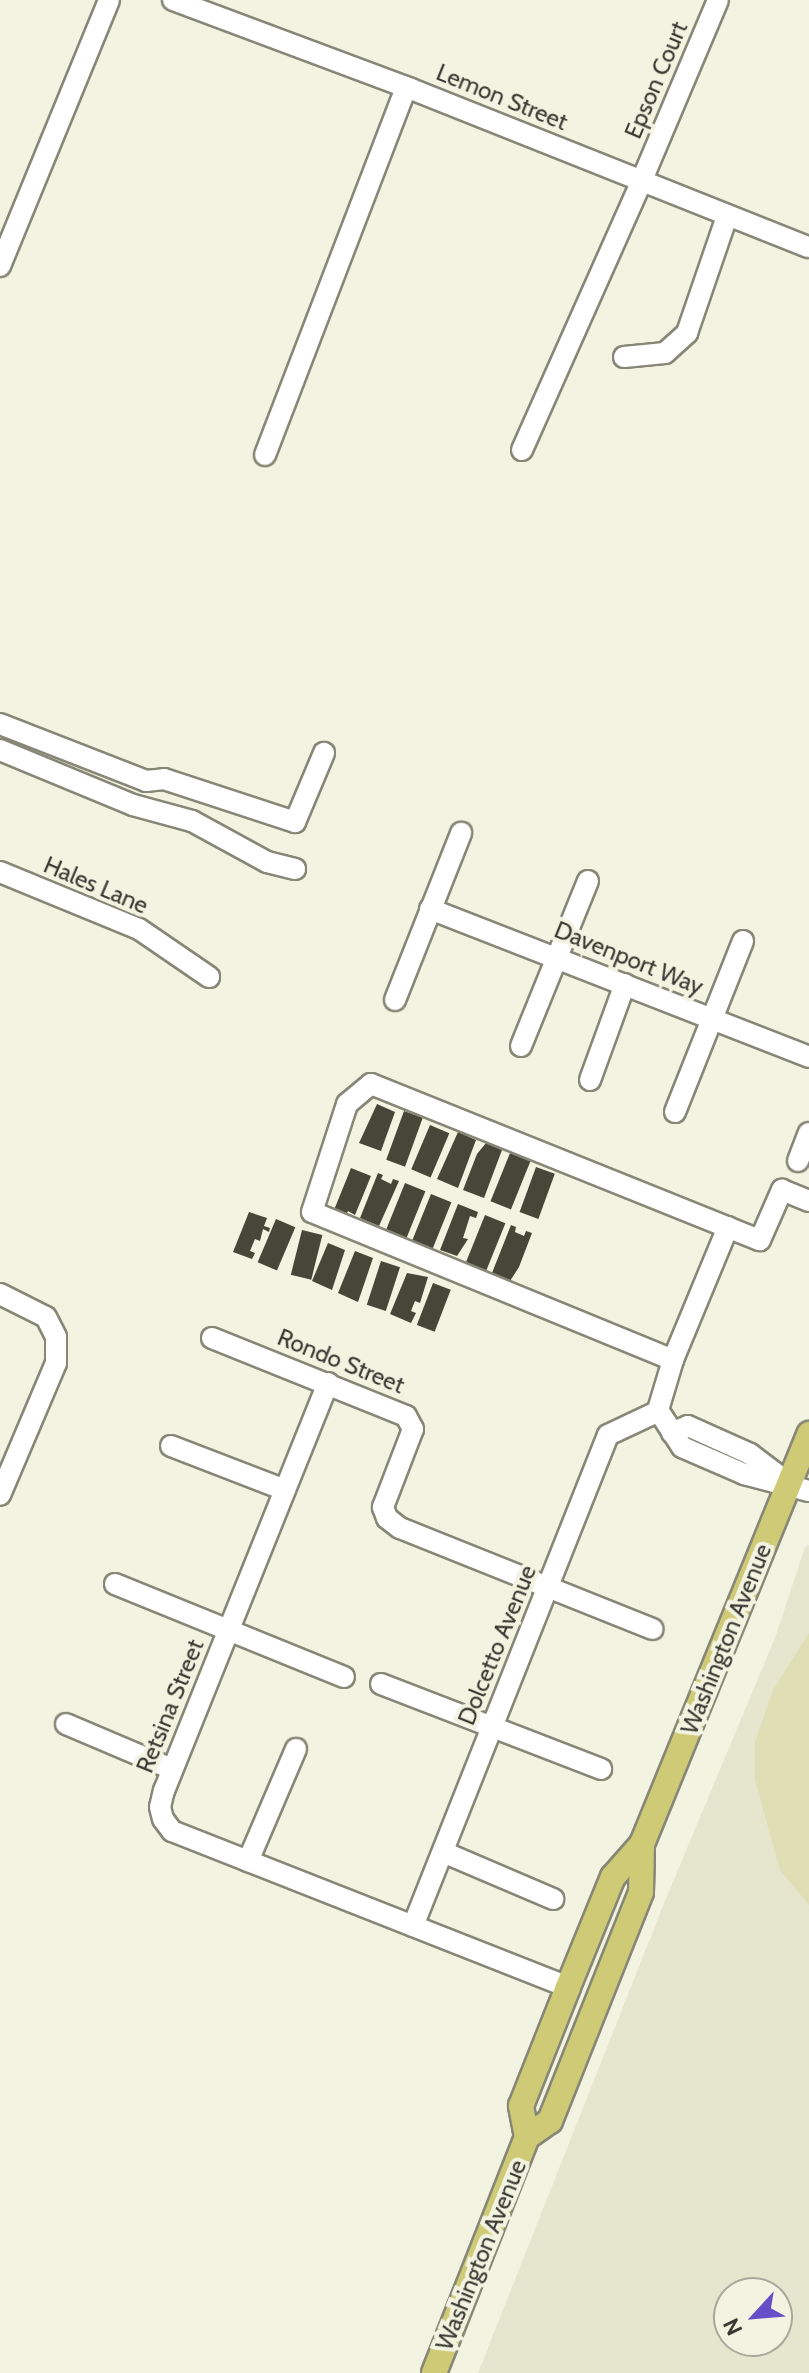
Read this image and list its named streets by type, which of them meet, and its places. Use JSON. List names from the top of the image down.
{
  "streets": {
    "main road": ["Washington Avenue"],
    "street": [
      "Epson Court",
      "Lemon Street",
      "Hales Lane",
      "Davenport Way",
      "Rondo Street",
      "Dolcetto Avenue",
      "Retsina Street"
    ]
  },
  "crossings": [
    ["Epson Court", "Lemon Street"],
    ["Rondo Street", "Dolcetto Avenue"],
    ["Rondo Street", "Retsina Street"],
    ["Washington Avenue", "Retsina Street"],
    ["Dolcetto Avenue", "Retsina Street"]
  ],
  "north": "bottom left"
}
